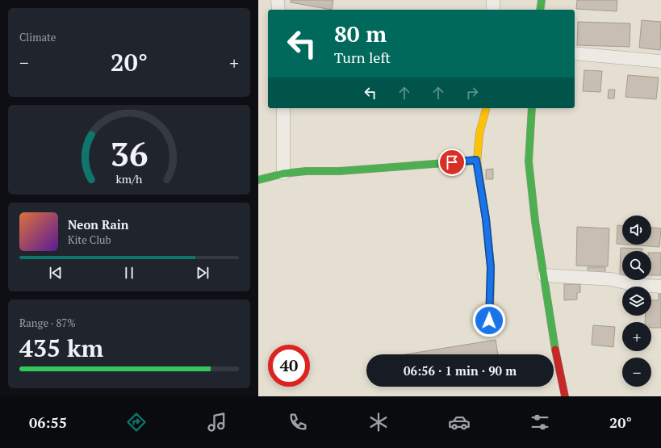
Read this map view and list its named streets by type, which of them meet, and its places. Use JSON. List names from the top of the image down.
{
  "page": {
    "tile": [
      "Climate",
      ["Range · 87%", "435 km"]
    ],
    "turn": ["80 m", "Turn left"],
    "heat": ["−", "20°", "+"],
    "song": ["Neon Rain", "Kite Club"],
    "map_buttons": ["+", "−"],
    "limit": "40",
    "trip": "06:56 · 1 min · 90 m",
    "tabs": ["06:55", "20°"],
    "gauge": ["36", "km/h"]
  }
}
